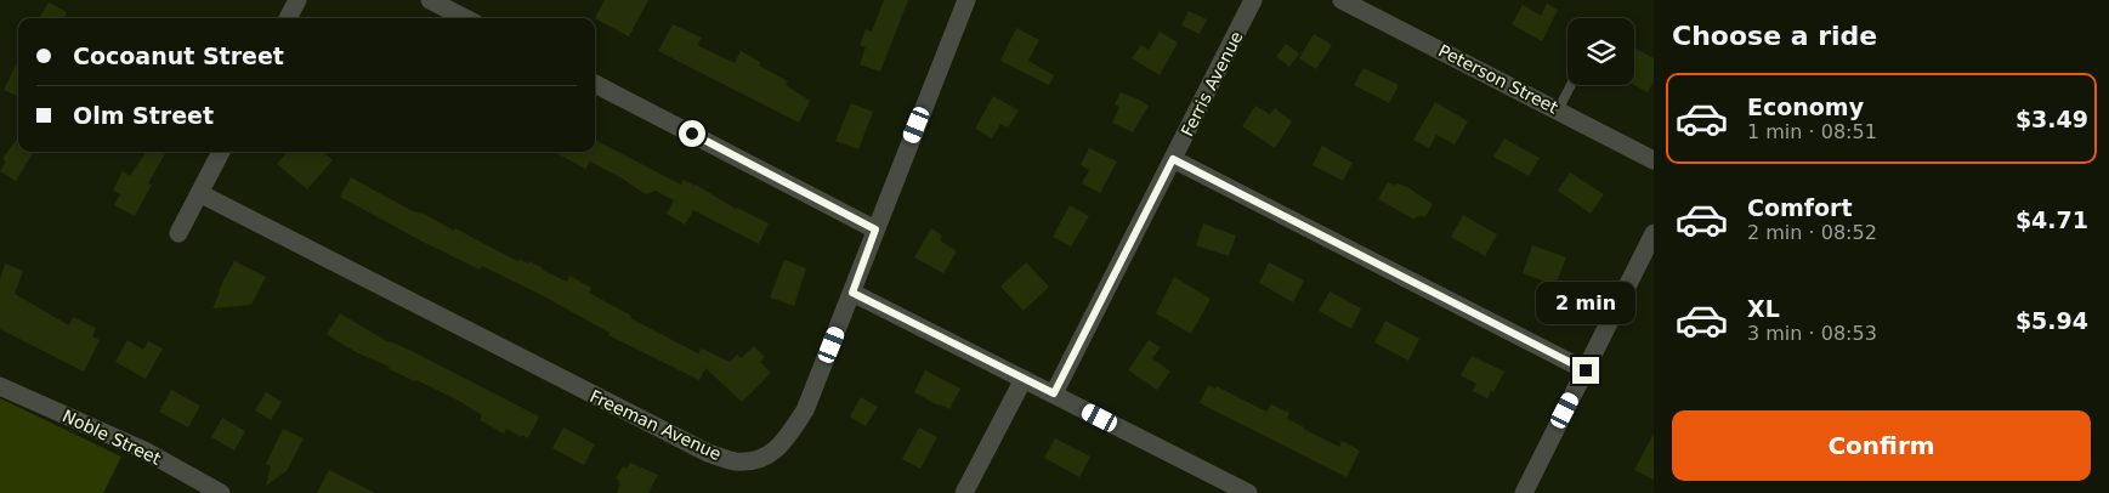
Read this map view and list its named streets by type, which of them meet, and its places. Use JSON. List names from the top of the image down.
{
  "streets": {
    "street": [
      "Peterson Street",
      "Ferris Avenue",
      "Freeman Avenue",
      "Noble Street"
    ]
  },
  "page": {
    "heading": "Choose a ride",
    "banner": ["Cocoanut Street", "Olm Street"],
    "list": [
      {
        "name": "Economy",
        "note": "1 min · 08:51",
        "value": "$3.49"
      },
      {
        "name": "Comfort",
        "note": "2 min · 08:52",
        "value": "$4.71"
      },
      {
        "name": "XL",
        "note": "3 min · 08:53",
        "value": "$5.94"
      }
    ],
    "bubble": "2 min",
    "buttons": "Confirm"
  }
}
